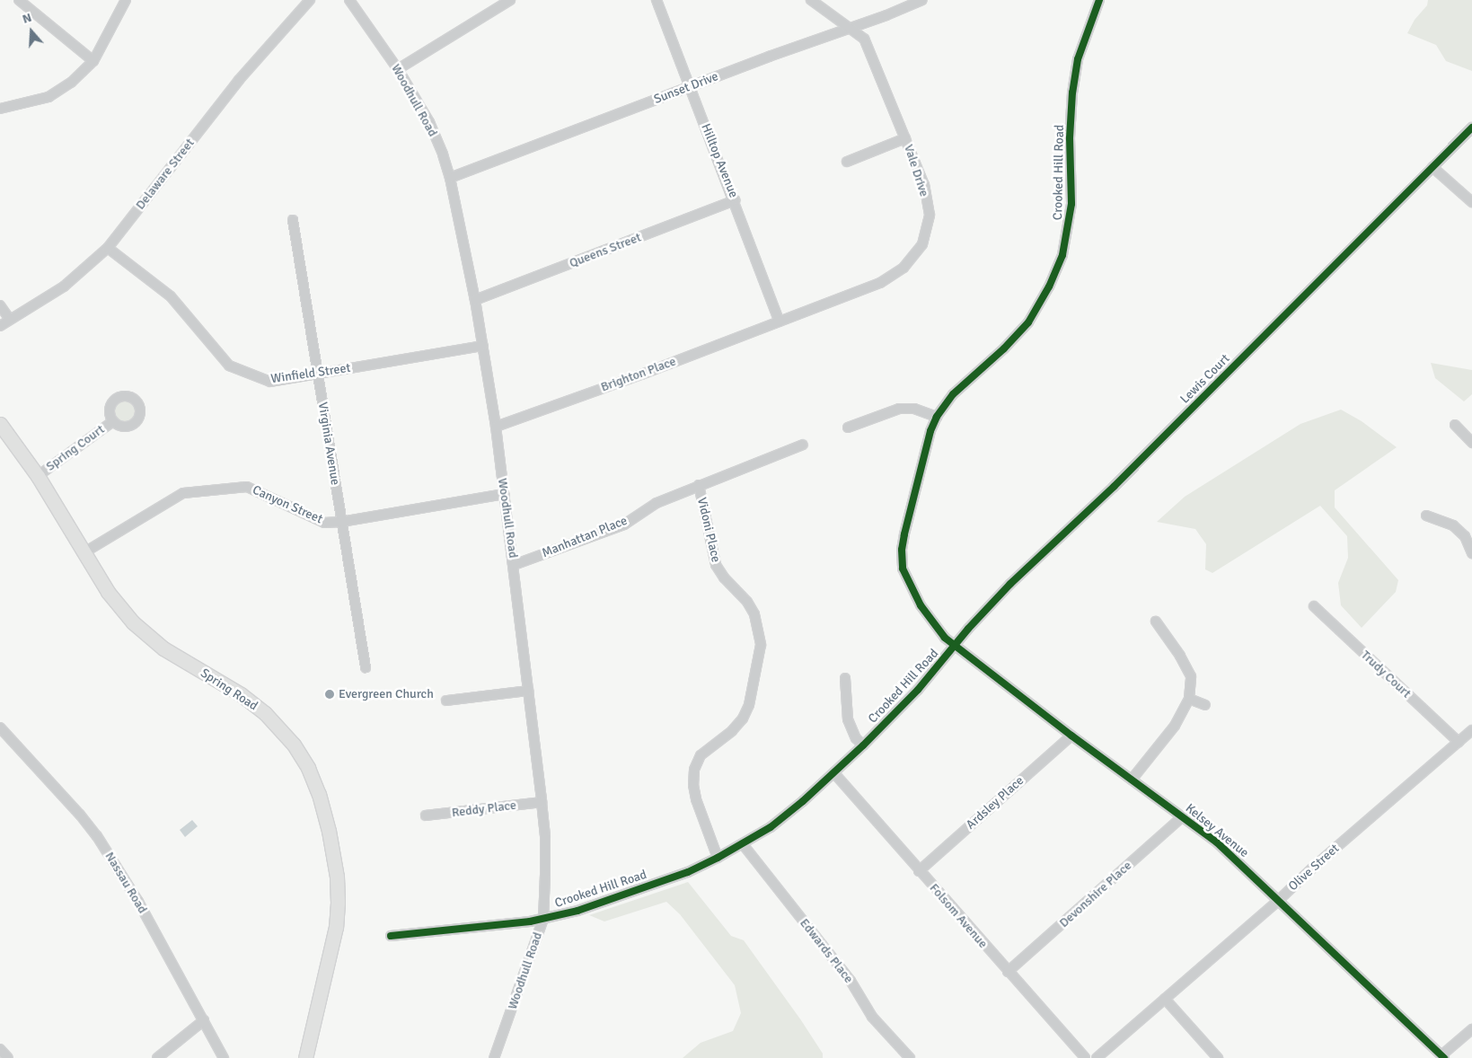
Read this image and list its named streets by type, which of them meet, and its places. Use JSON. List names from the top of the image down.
{
  "streets": {
    "main road": ["Spring Road"],
    "street": [
      "Sunset Drive",
      "Woodhull Road",
      "Hilltop Avenue",
      "Vale Drive",
      "Crooked Hill Road",
      "Delaware Street",
      "Queens Street",
      "Winfield Street",
      "Brighton Place",
      "Lewis Court",
      "Virginia Avenue",
      "Spring Court",
      "Canyon Street",
      "Vidoni Place",
      "Manhattan Place",
      "Trudy Court",
      "Ardsley Place",
      "Reddy Place",
      "Kelsey Avenue",
      "Olive Street",
      "Nassau Road",
      "Devonshire Place",
      "Folsom Avenue",
      "Edwards Place"
    ]
  },
  "crossings": [
    ["Sunset Drive", "Woodhull Road"],
    ["Sunset Drive", "Hilltop Avenue"],
    ["Sunset Drive", "Vale Drive"],
    ["Woodhull Road", "Crooked Hill Road"],
    ["Woodhull Road", "Queens Street"],
    ["Woodhull Road", "Winfield Street"],
    ["Woodhull Road", "Brighton Place"],
    ["Woodhull Road", "Canyon Street"],
    ["Woodhull Road", "Manhattan Place"],
    ["Woodhull Road", "Reddy Place"],
    ["Hilltop Avenue", "Vale Drive"],
    ["Hilltop Avenue", "Queens Street"],
    ["Hilltop Avenue", "Brighton Place"],
    ["Vale Drive", "Brighton Place"],
    ["Crooked Hill Road", "Lewis Court"],
    ["Crooked Hill Road", "Vidoni Place"],
    ["Crooked Hill Road", "Kelsey Avenue"],
    ["Crooked Hill Road", "Folsom Avenue"],
    ["Crooked Hill Road", "Edwards Place"],
    ["Delaware Street", "Winfield Street"],
    ["Winfield Street", "Virginia Avenue"],
    ["Lewis Court", "Kelsey Avenue"],
    ["Virginia Avenue", "Canyon Street"],
    ["Spring Court", "Spring Road"],
    ["Canyon Street", "Spring Road"],
    ["Vidoni Place", "Manhattan Place"],
    ["Trudy Court", "Olive Street"],
    ["Ardsley Place", "Kelsey Avenue"],
    ["Ardsley Place", "Folsom Avenue"],
    ["Kelsey Avenue", "Olive Street"],
    ["Kelsey Avenue", "Devonshire Place"],
    ["Devonshire Place", "Folsom Avenue"]
  ],
  "places": ["Evergreen Church"],
  "north": "top"
}
